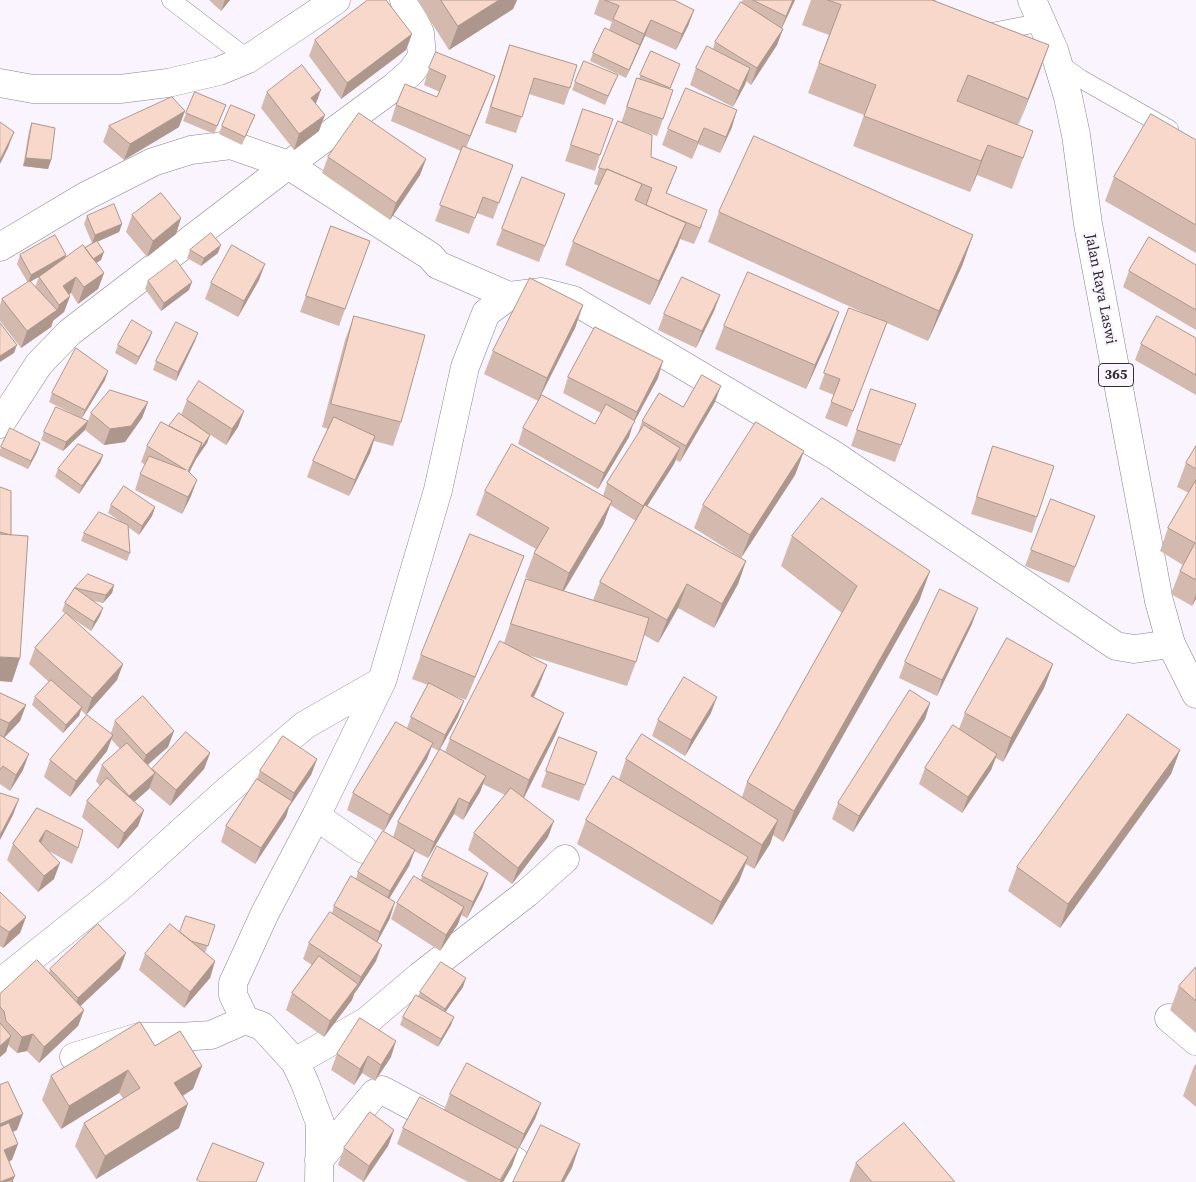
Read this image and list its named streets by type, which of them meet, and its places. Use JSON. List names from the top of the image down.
{
  "streets": {
    "street": ["Jalan Raya Laswi", "365"]
  }
}
